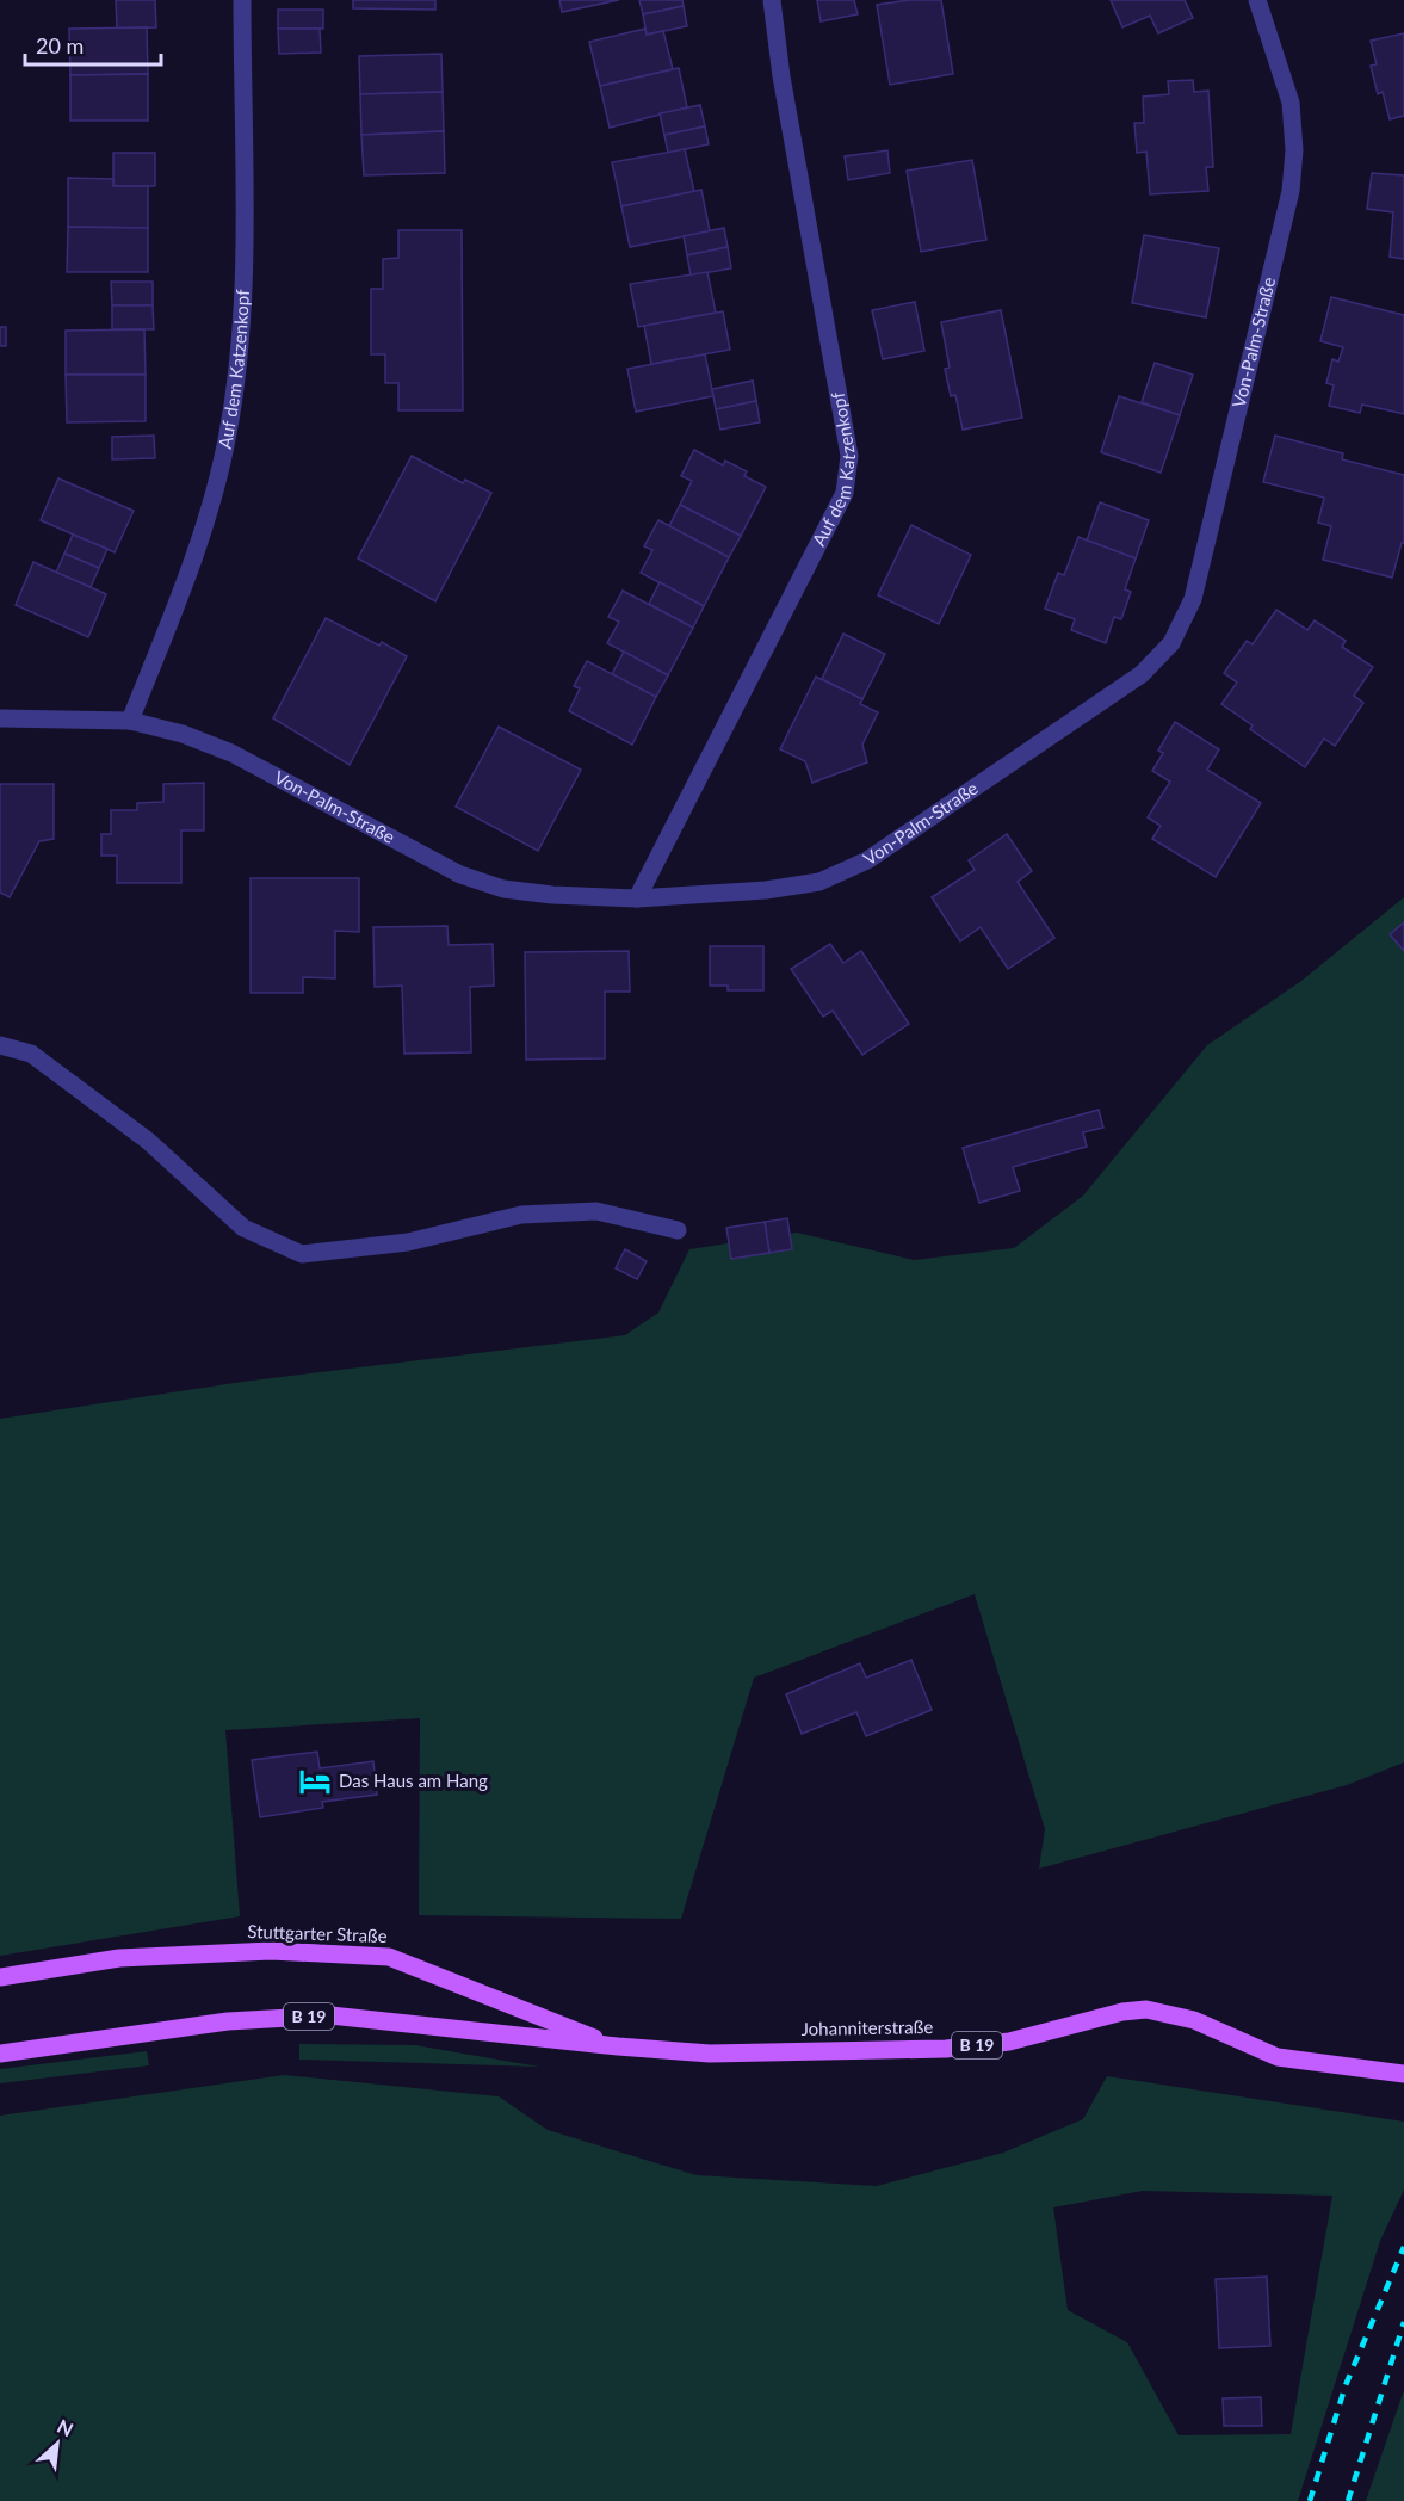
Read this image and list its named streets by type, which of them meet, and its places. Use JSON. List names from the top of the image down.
{
  "streets": {
    "main road": ["Stuttgarter Straße", "B 19", "Johanniterstraße"],
    "street": ["Von-Palm-Straße", "Auf dem Katzenkopf"]
  },
  "crossings": [
    ["Von-Palm-Straße", "Auf dem Katzenkopf"],
    ["Stuttgarter Straße", "B 19"],
    ["Stuttgarter Straße", "Johanniterstraße"],
    ["B 19", "Johanniterstraße"]
  ],
  "places": {
    "hotel": ["Das Haus am Hang"]
  },
  "scale_bar": "20 m",
  "north": "top right"
}
